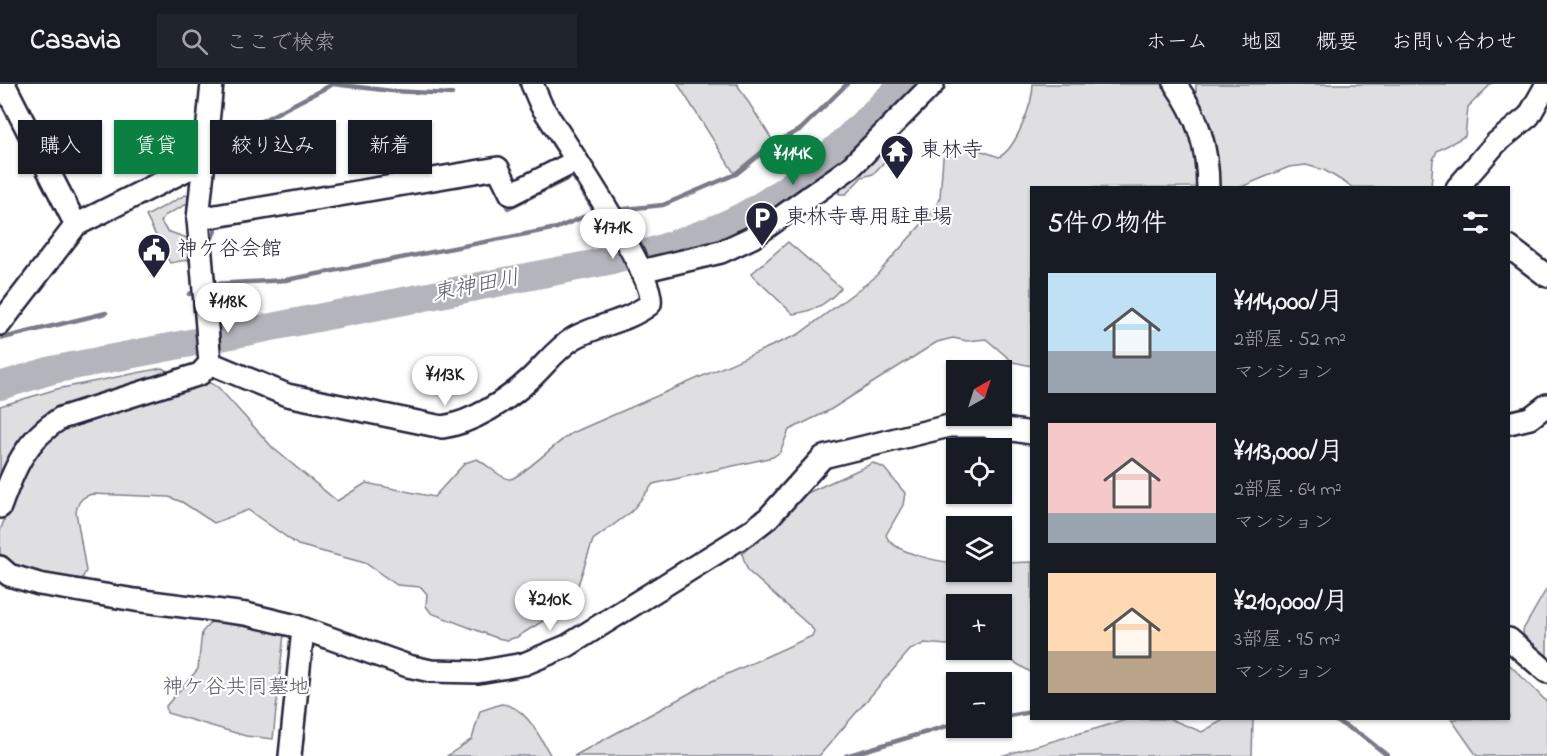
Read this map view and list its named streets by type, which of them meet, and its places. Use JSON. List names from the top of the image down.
{
  "water": ["東神田川"],
  "parks": ["神ケ谷共同墓地"],
  "places": {
    "temple": ["東林寺"],
    "parking": ["東林寺専用駐車場"],
    "public building": ["神ケ谷会館"]
  },
  "north": "top right",
  "page": {
    "header": "Casavia",
    "search": "ここで検索",
    "nav": [
      "ホーム",
      "地図",
      "概要",
      "お問い合わせ"
    ],
    "chip": [
      "購入",
      "賃貸",
      "絞り込み",
      "新着"
    ],
    "price": [
      "¥114K",
      "¥171K",
      "¥118K",
      "¥113K",
      "¥210K"
    ],
    "heading": "5件の物件",
    "list": [
      {
        "name": "¥114,000/月",
        "note": "2部屋 · 52 m² · マンション"
      },
      {
        "name": "¥113,000/月",
        "note": "2部屋 · 64 m² · マンション"
      },
      {
        "name": "¥210,000/月",
        "note": "3部屋 · 95 m² · マンション"
      }
    ],
    "map_buttons": ["+", "−"]
  }
}
